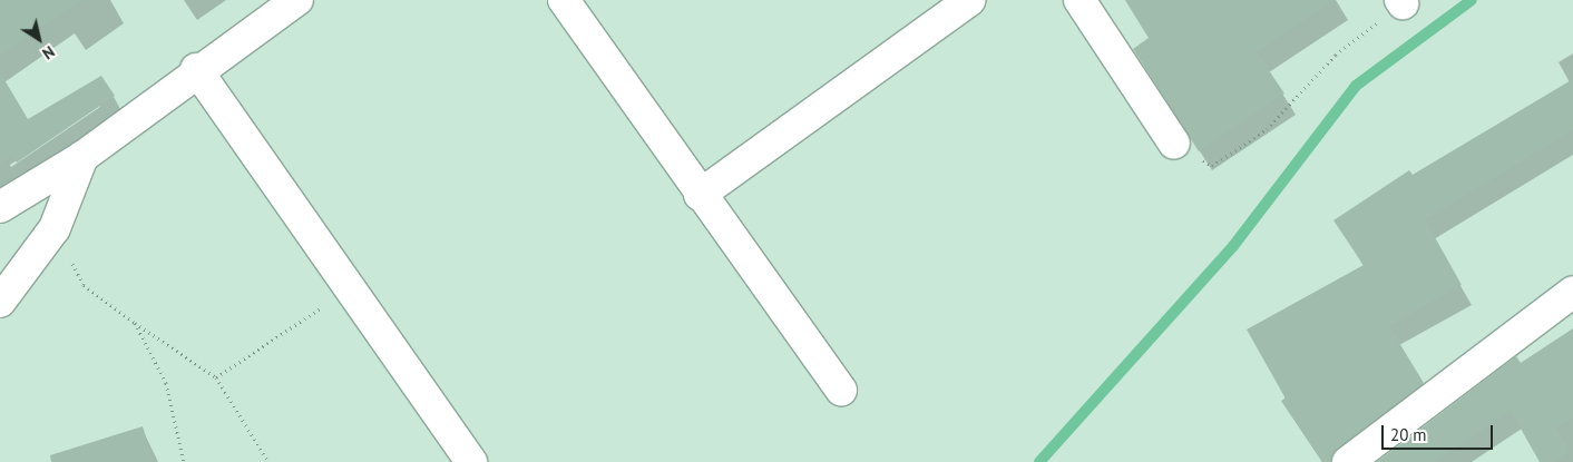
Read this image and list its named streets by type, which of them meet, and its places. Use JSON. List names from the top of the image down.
{
  "scale_bar": "20 m",
  "north": "bottom right"
}
